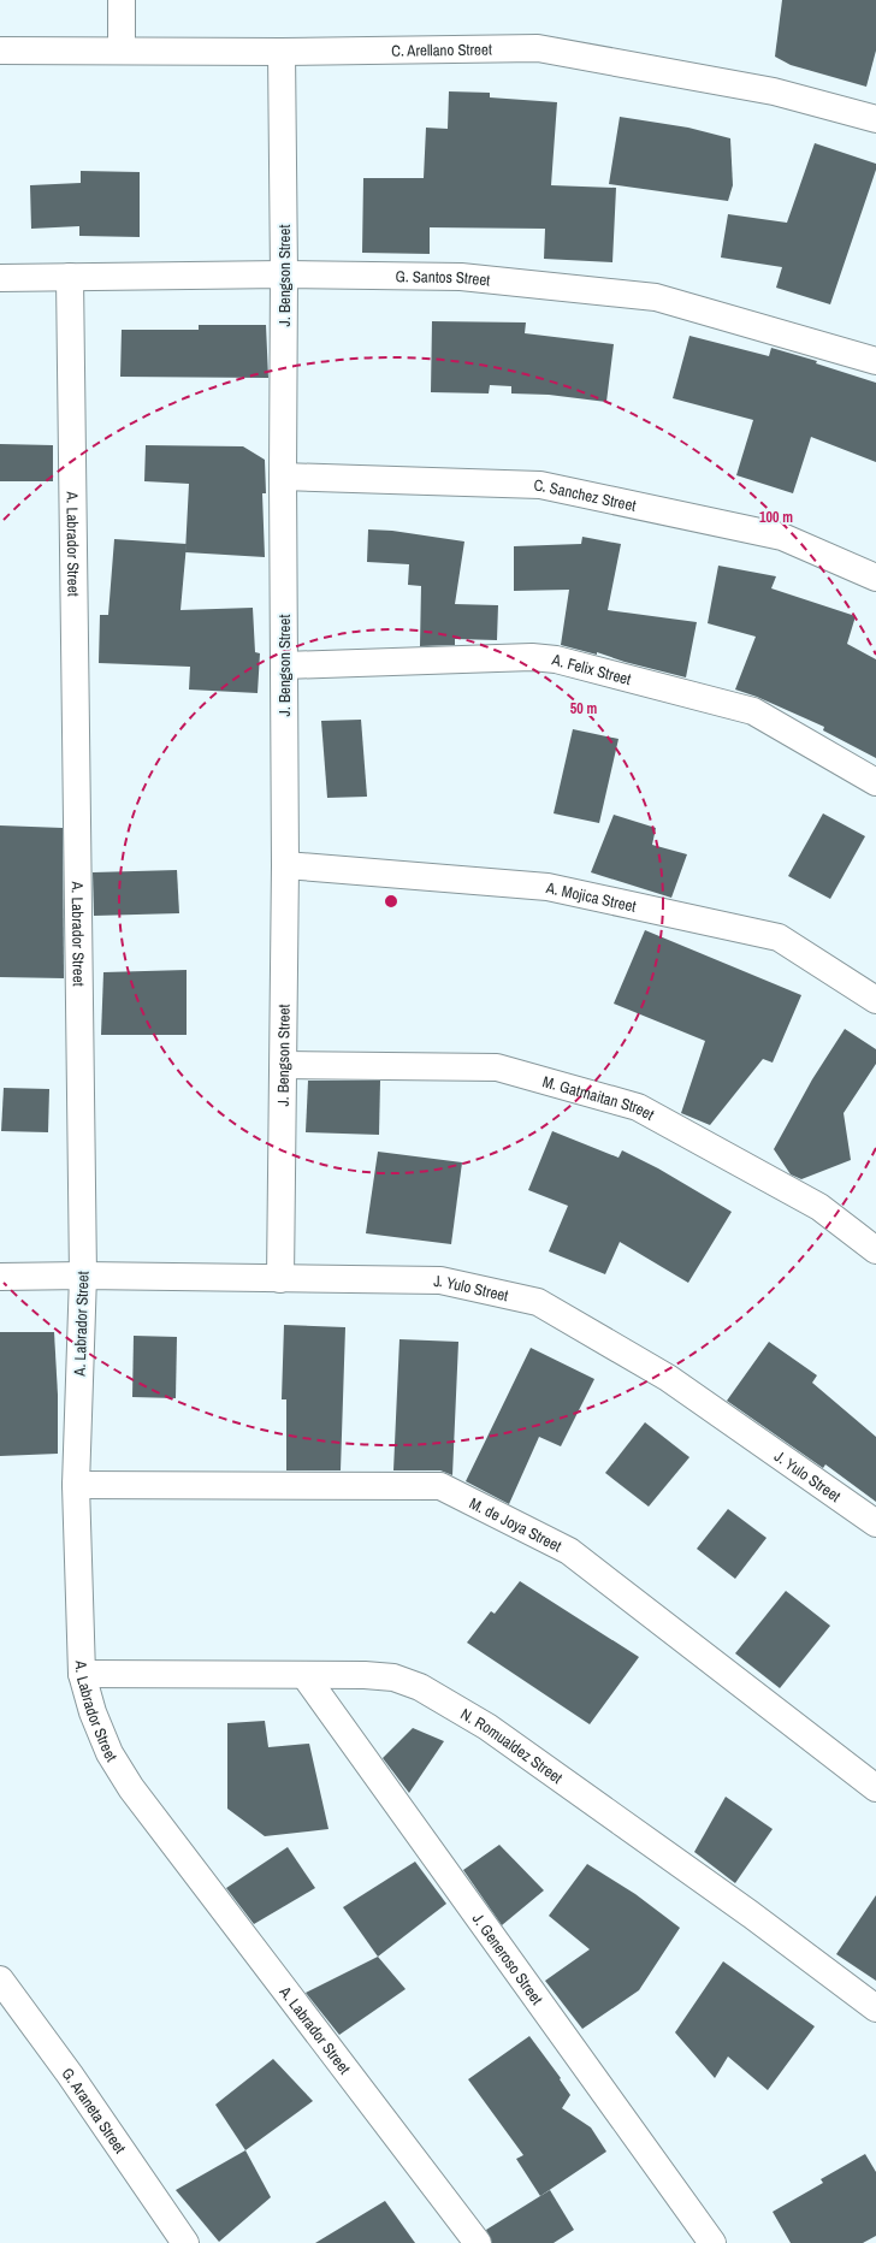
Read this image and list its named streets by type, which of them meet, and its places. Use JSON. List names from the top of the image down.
{
  "streets": {
    "street": [
      "C. Arellano Street",
      "J. Bengson Street",
      "G. Santos Street",
      "C. Sanchez Street",
      "A. Labrador Street",
      "A. Felix Street",
      "A. Mojica Street",
      "M. Gatmaitan Street",
      "J. Yulo Street",
      "M. de Joya Street",
      "N. Romualdez Street",
      "J. Generoso Street",
      "G. Araneta Street"
    ]
  },
  "crossings": [
    ["C. Arellano Street", "J. Bengson Street"],
    ["J. Bengson Street", "G. Santos Street"],
    ["J. Bengson Street", "C. Sanchez Street"],
    ["J. Bengson Street", "A. Felix Street"],
    ["J. Bengson Street", "A. Mojica Street"],
    ["J. Bengson Street", "M. Gatmaitan Street"],
    ["J. Bengson Street", "J. Yulo Street"],
    ["G. Santos Street", "A. Labrador Street"],
    ["A. Labrador Street", "J. Yulo Street"],
    ["A. Labrador Street", "M. de Joya Street"],
    ["A. Labrador Street", "N. Romualdez Street"],
    ["N. Romualdez Street", "J. Generoso Street"]
  ],
  "rings": ["100 m", "50 m"]
}
